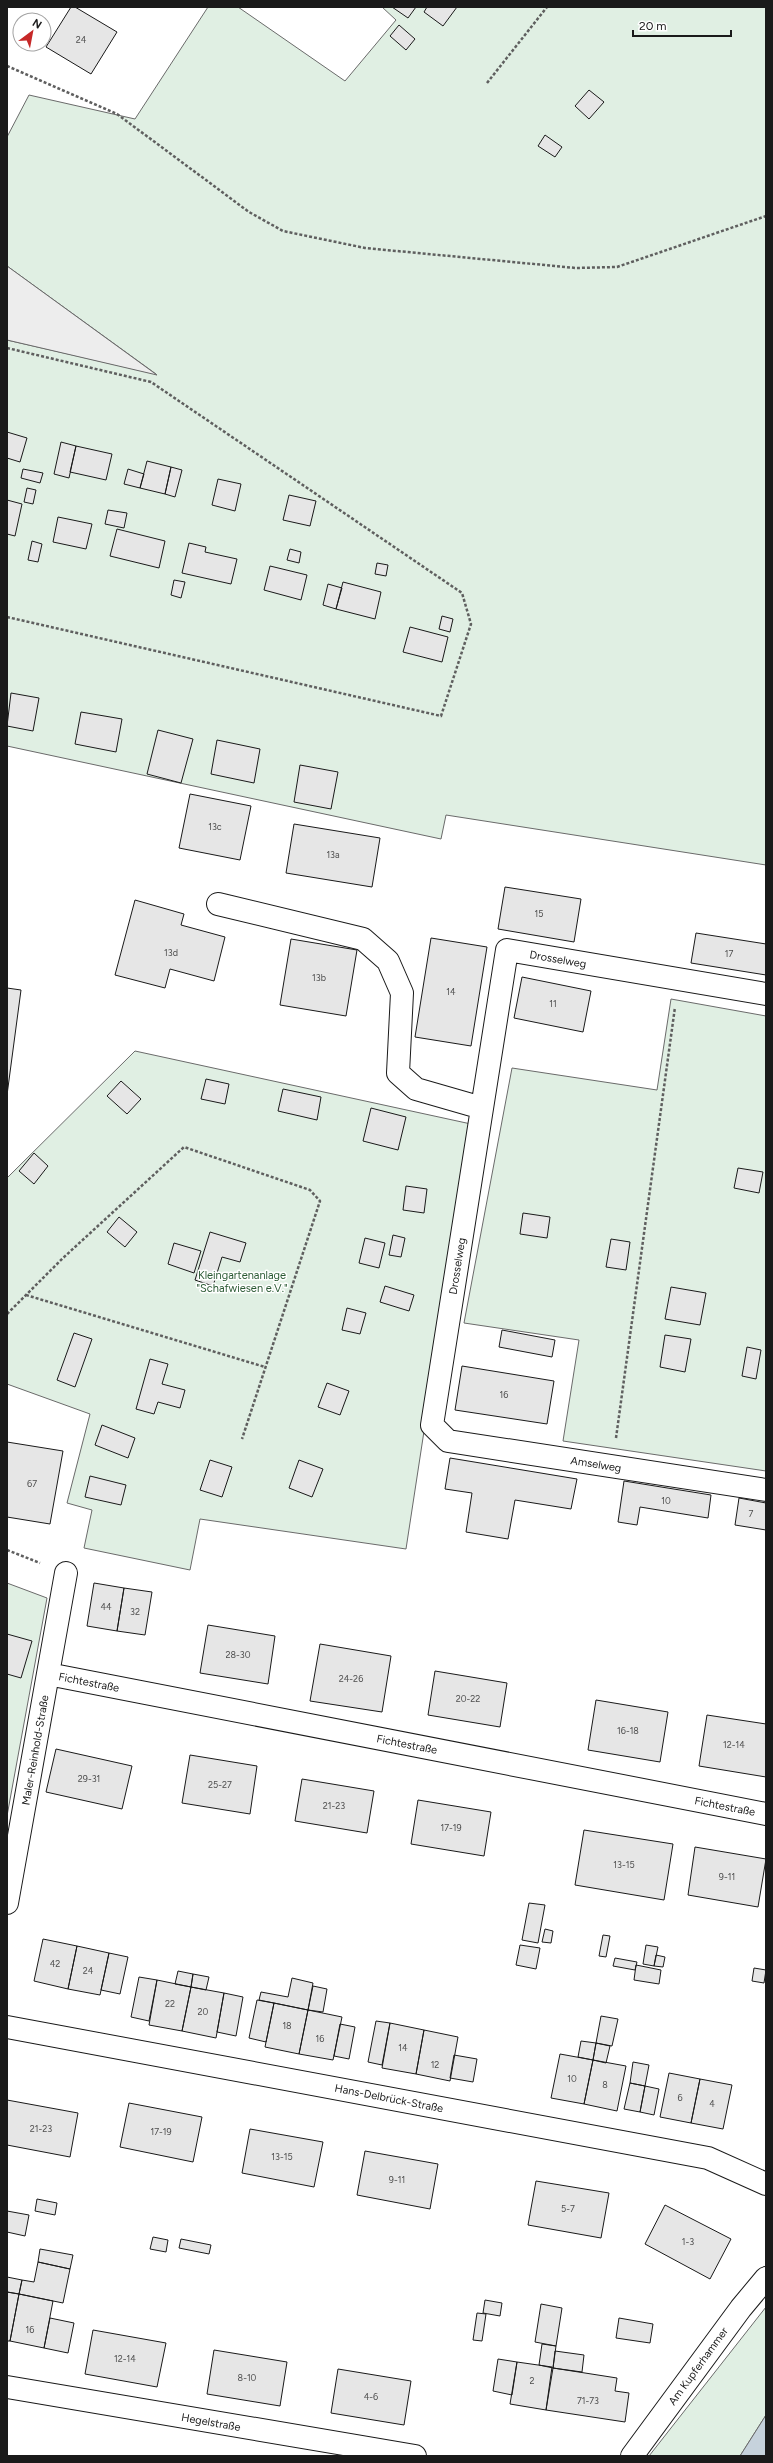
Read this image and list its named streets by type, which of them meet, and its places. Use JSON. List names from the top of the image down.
{
  "streets": {
    "street": [
      "Drosselweg",
      "Amselweg",
      "Fichtestraße",
      "Maler-Reinhold-Straße",
      "Hans-Delbrück-Straße",
      "Am Kupferhammer",
      "Hegelstraße"
    ]
  },
  "crossings": [
    ["Drosselweg", "Amselweg"],
    ["Fichtestraße", "Maler-Reinhold-Straße"]
  ],
  "parks": ["Kleingartenanlage \"Schafwiesen e.V.\""],
  "house_numbers": [
    "24",
    "13c",
    "13a",
    "15",
    "13d",
    "17",
    "13b",
    "14",
    "11",
    "16",
    "67",
    "10",
    "7",
    "44",
    "32",
    "28-30",
    "24-26",
    "20-22",
    "16-18",
    "12-14",
    "29-31",
    "25-27",
    "21-23",
    "17-19",
    "13-15",
    "9-11",
    "42",
    "24",
    "22",
    "20",
    "18",
    "16",
    "14",
    "12",
    "10",
    "8",
    "6",
    "4",
    "21-23",
    "17-19",
    "13-15",
    "9-11",
    "5-7",
    "1-3",
    "16",
    "12-14",
    "8-10",
    "2",
    "4-6",
    "71-73"
  ],
  "scale_bar": "20 m",
  "north": "top right"
}
